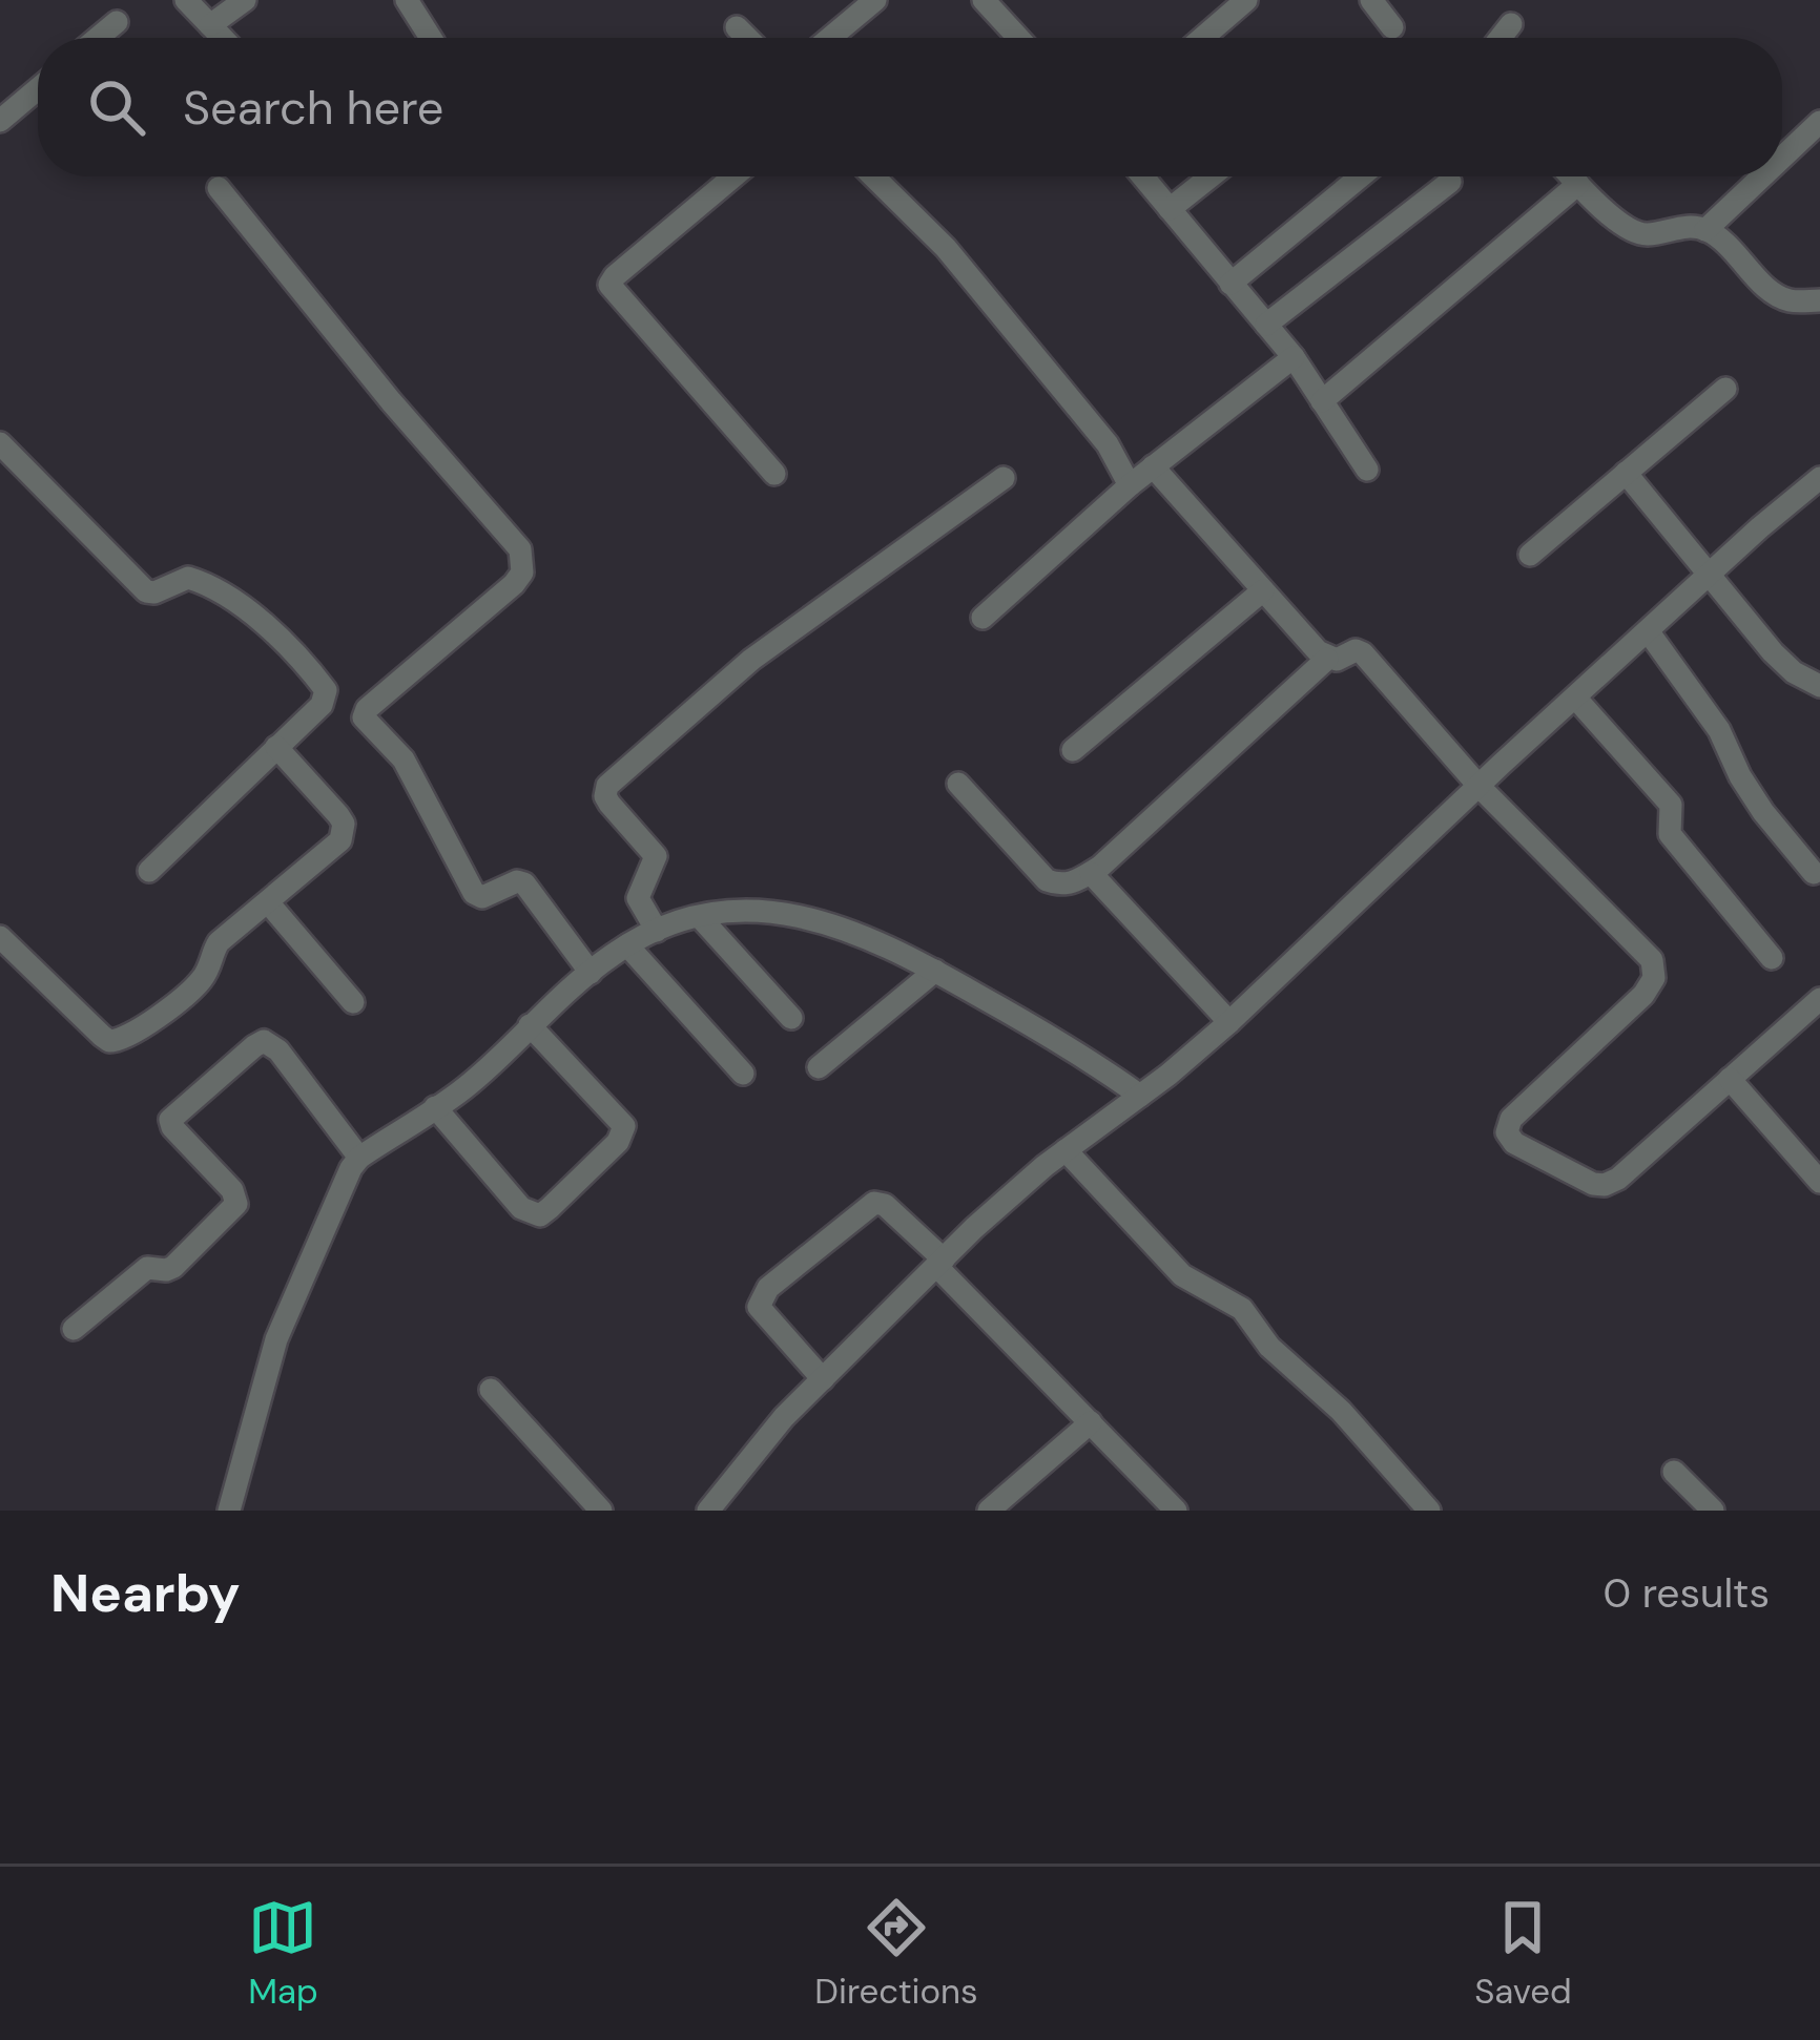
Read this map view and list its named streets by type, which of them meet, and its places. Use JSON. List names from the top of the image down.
{
  "page": {
    "search": "Search here",
    "heading": ["Nearby", "0 results"],
    "nav": ["Map", "Directions", "Saved"]
  }
}
